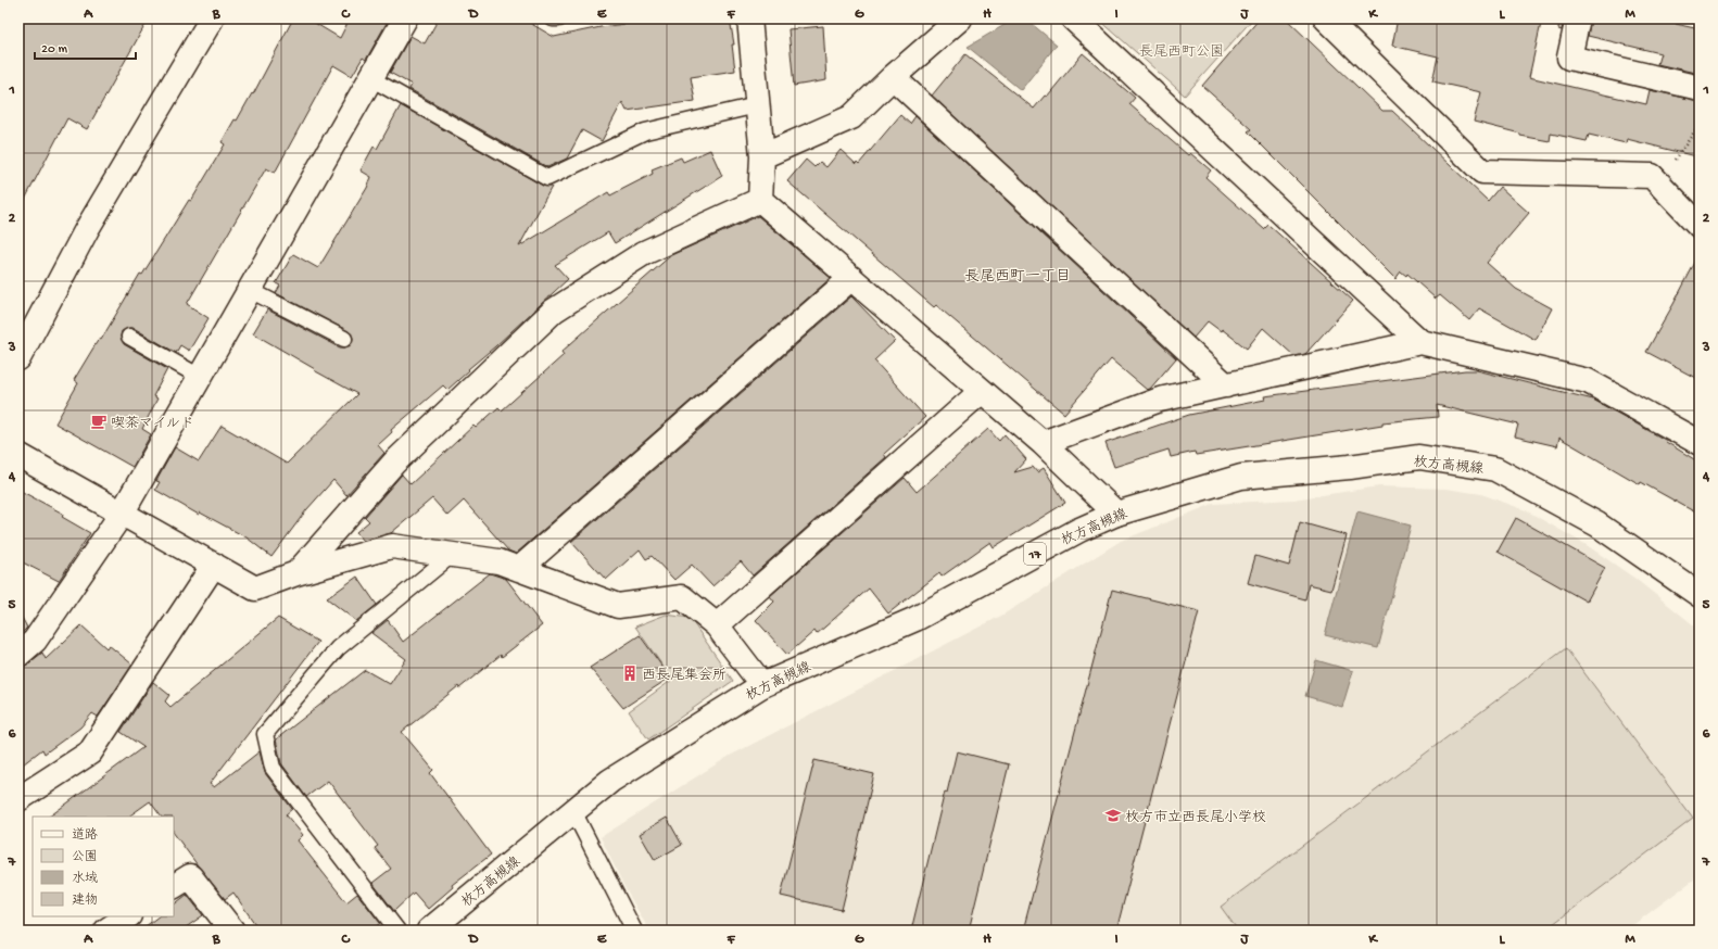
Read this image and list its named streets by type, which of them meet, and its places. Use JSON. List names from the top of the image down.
{
  "streets": {
    "street": ["枚方高槻線", "17"]
  },
  "districts": ["長尾西町一丁目"],
  "parks": ["長尾西町公園"],
  "places": {
    "cafe": ["喫茶マイルド"],
    "building": ["西長尾集会所"],
    "school or university": ["枚方市立西長尾小学校"]
  },
  "legend": [
    "道路",
    "公園",
    "水域",
    "建物"
  ],
  "scale_bar": "20 m",
  "grid": {
    "columns": [
      "A",
      "B",
      "C",
      "D",
      "E",
      "F",
      "G",
      "H",
      "I",
      "J",
      "K",
      "L",
      "M"
    ],
    "rows": [
      "1",
      "2",
      "3",
      "4",
      "5",
      "6",
      "7"
    ]
  }
}
